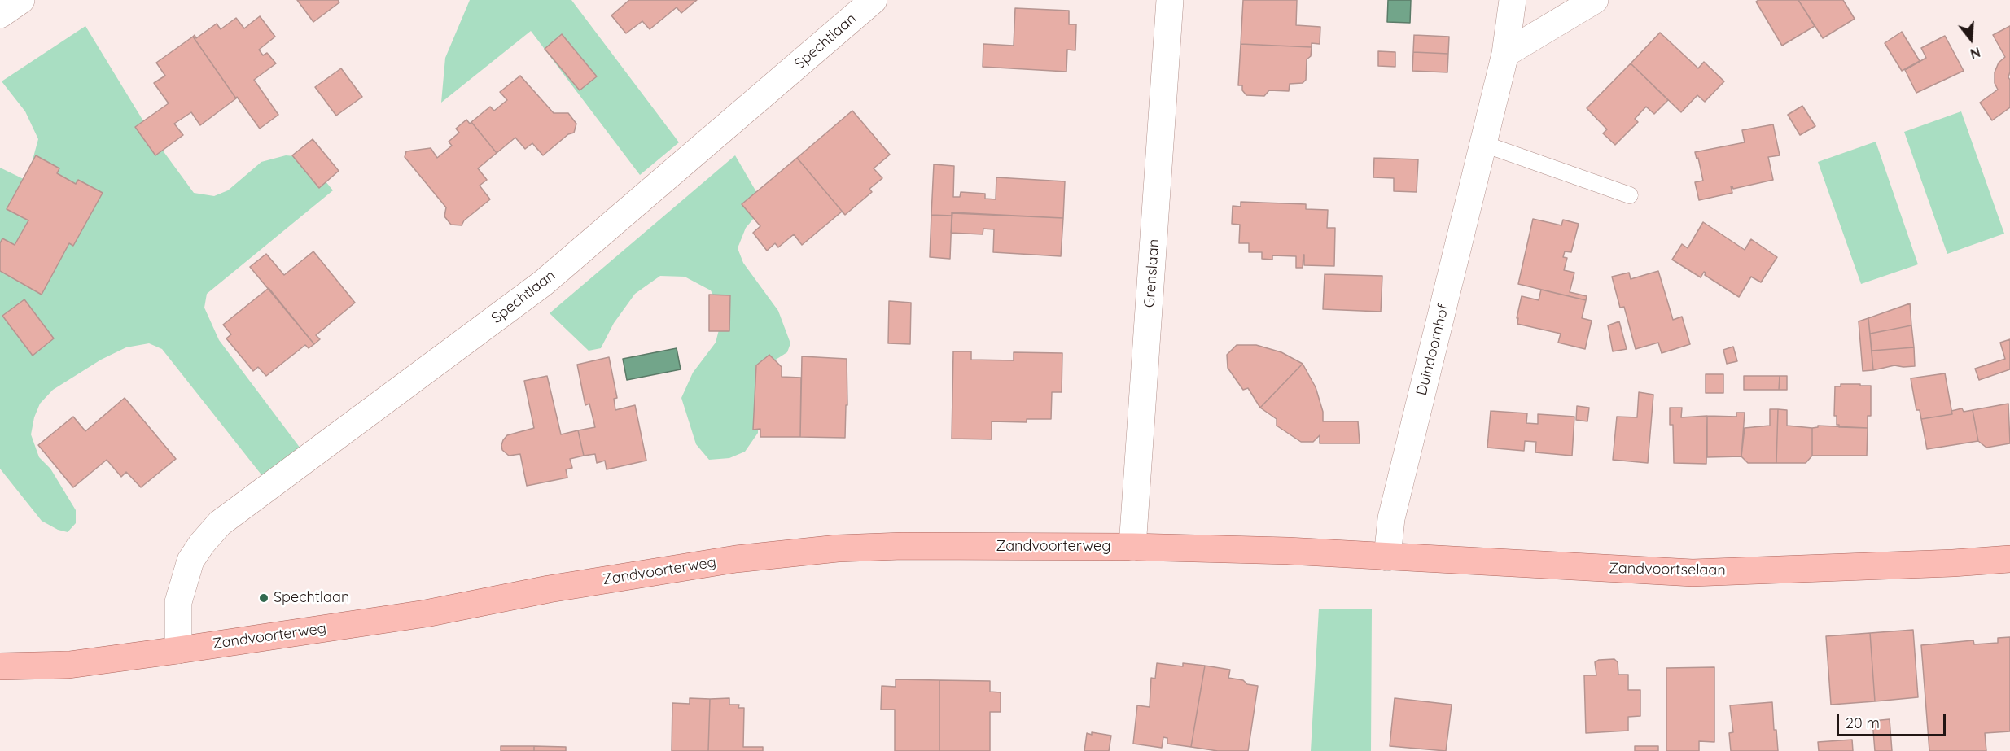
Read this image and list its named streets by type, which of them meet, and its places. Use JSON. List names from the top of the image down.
{
  "streets": {
    "main road": ["Zandvoorterweg", "Zandvoortselaan"],
    "street": ["Spechtlaan", "Grenslaan", "Duindoornhof"]
  },
  "crossings": [
    ["Spechtlaan", "Zandvoorterweg"],
    ["Grenslaan", "Zandvoorterweg"],
    ["Duindoornhof", "Zandvoortselaan"],
    ["Zandvoorterweg", "Zandvoortselaan"]
  ],
  "places": ["Spechtlaan"],
  "scale_bar": "20 m",
  "north": "bottom"
}
